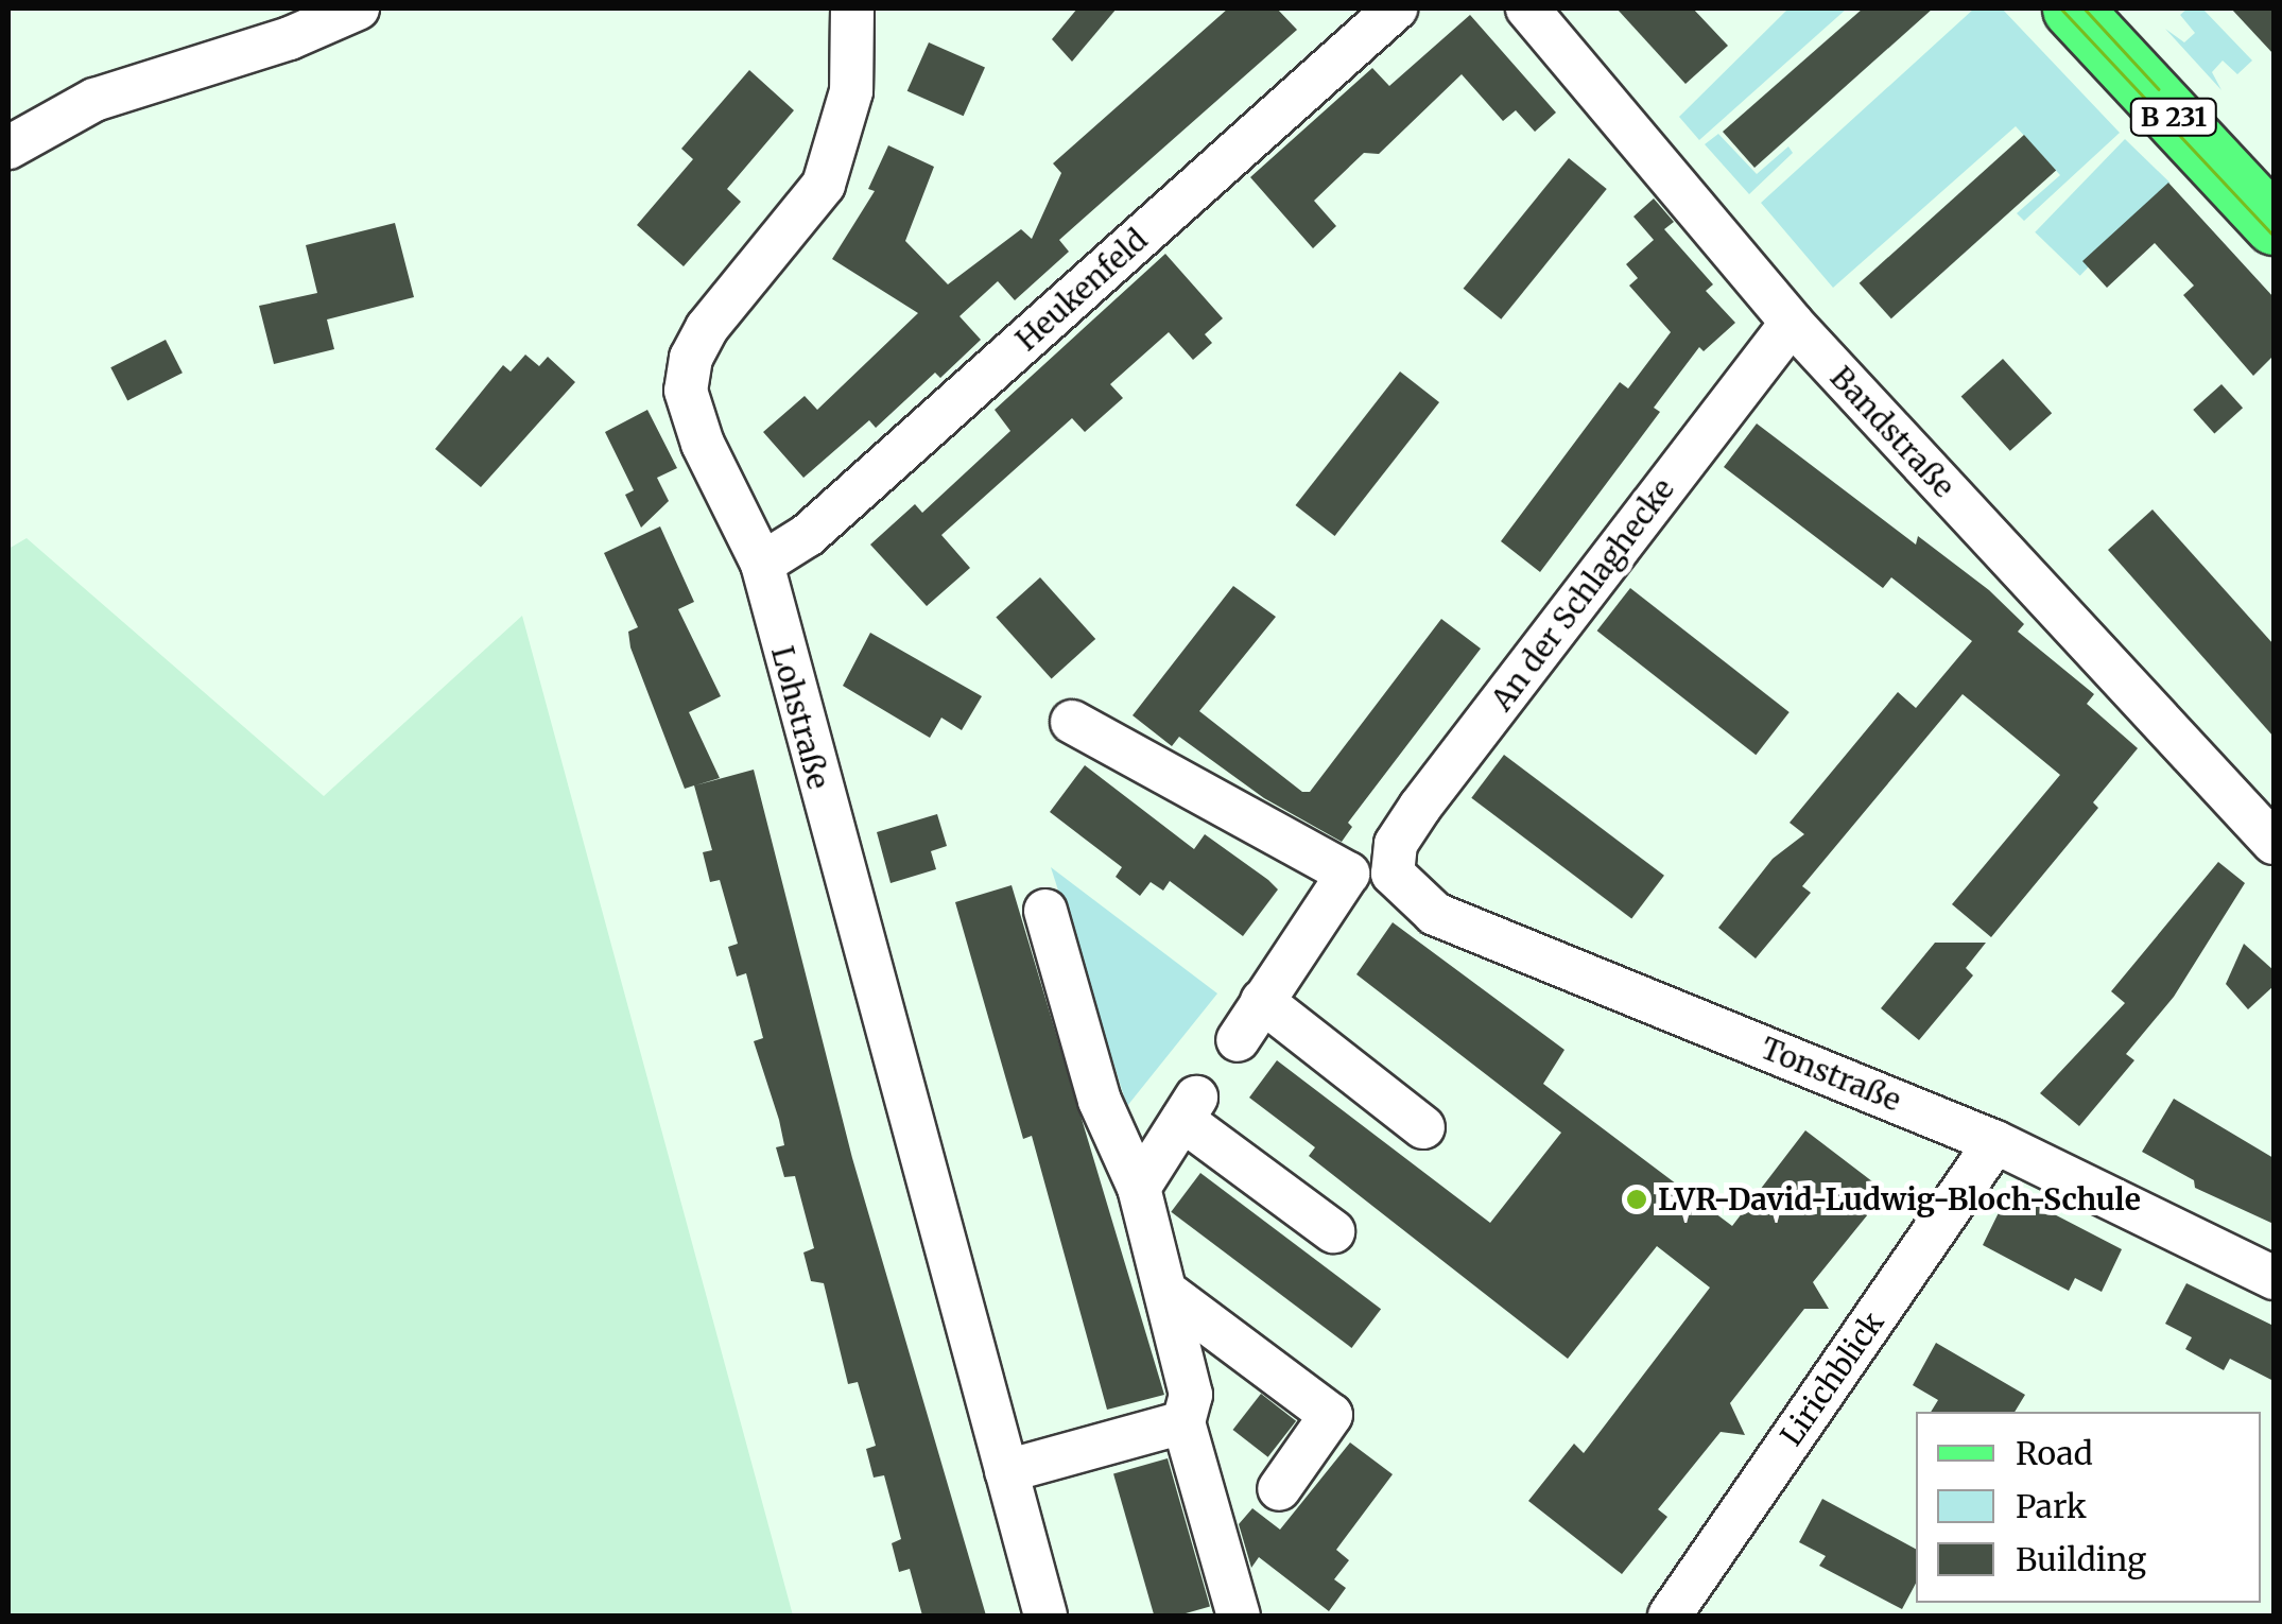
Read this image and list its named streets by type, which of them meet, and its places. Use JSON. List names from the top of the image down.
{
  "streets": {
    "main road": ["B 231"],
    "street": [
      "Heukenfeld",
      "Bandstraße",
      "An der Schlaghecke",
      "Lohstraße",
      "Tonstraße",
      "Lirichblick"
    ]
  },
  "crossings": [
    ["Heukenfeld", "Lohstraße"],
    ["Bandstraße", "An der Schlaghecke"],
    ["An der Schlaghecke", "Tonstraße"],
    ["Tonstraße", "Lirichblick"]
  ],
  "places": ["LVR-David-Ludwig-Bloch-Schule"],
  "legend": ["Road", "Park", "Building"]
}
